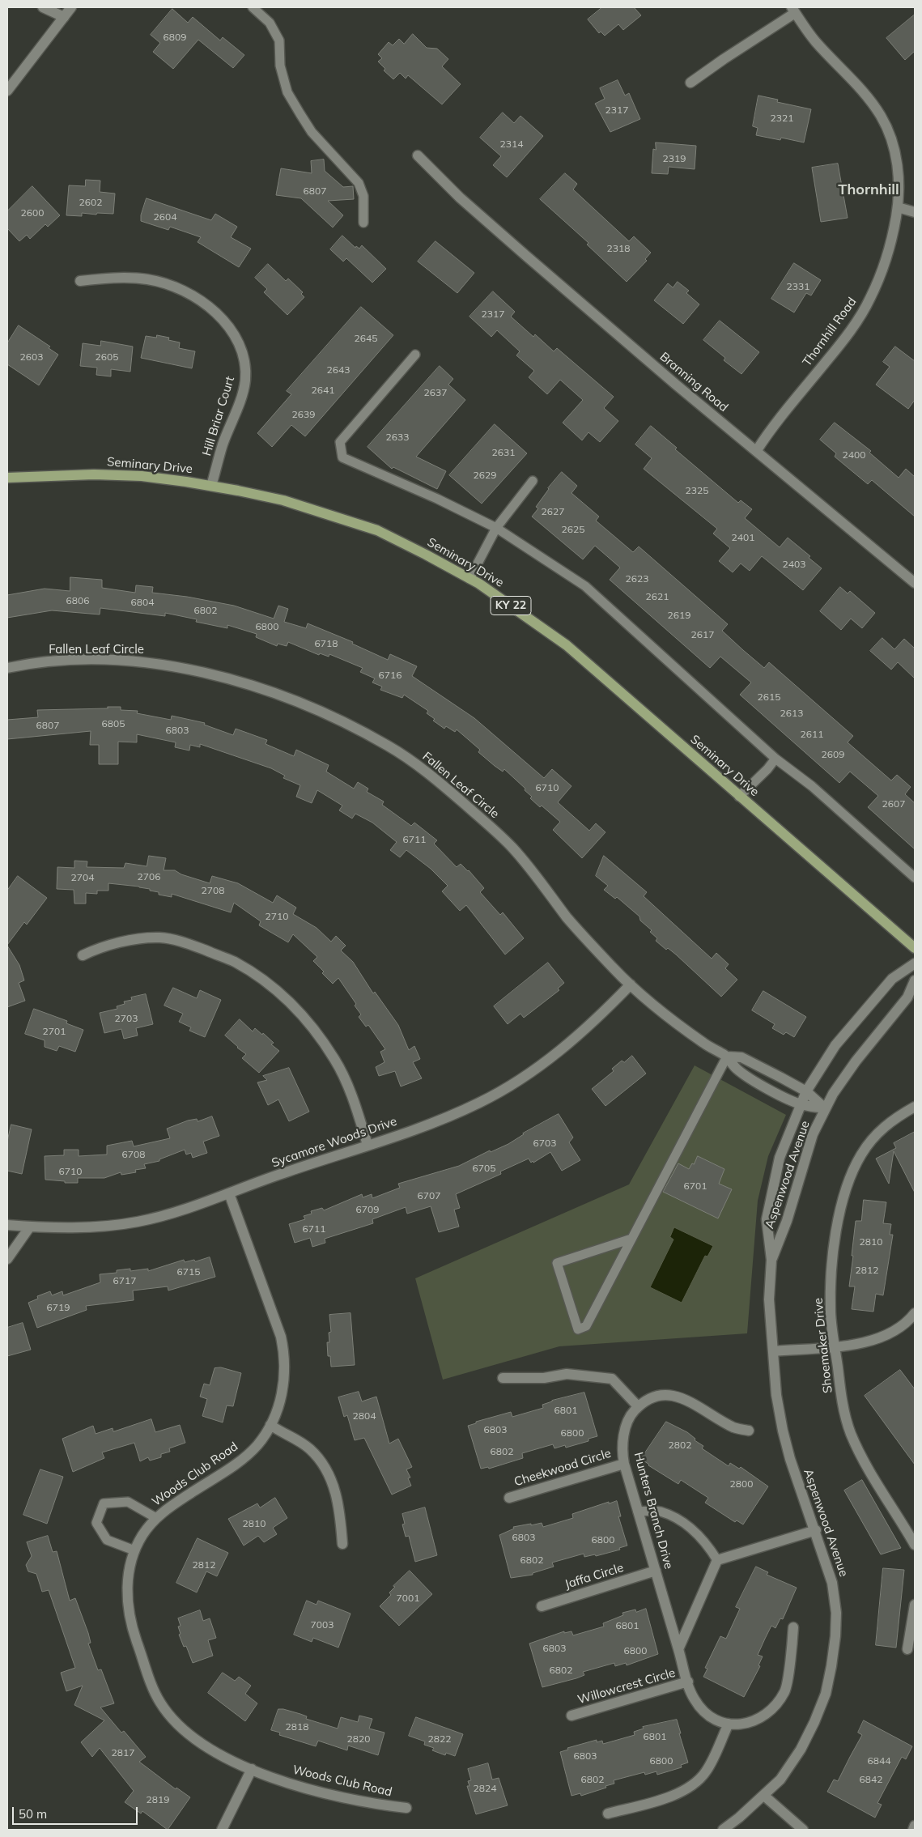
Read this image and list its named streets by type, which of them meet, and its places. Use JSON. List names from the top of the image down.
{
  "streets": {
    "main road": ["Seminary Drive", "KY 22"],
    "street": [
      "Thornhill Road",
      "Branning Road",
      "Hill Briar Court",
      "Fallen Leaf Circle",
      "Sycamore Woods Drive",
      "Aspenwood Avenue",
      "Shoemaker Drive",
      "Cheekwood Circle",
      "Woods Club Road",
      "Hunters Branch Drive",
      "Jaffa Circle",
      "Willowcrest Circle"
    ]
  },
  "crossings": [
    ["Thornhill Road", "Branning Road"],
    ["Hill Briar Court", "Seminary Drive"],
    ["Fallen Leaf Circle", "Sycamore Woods Drive"],
    ["Fallen Leaf Circle", "Aspenwood Avenue"],
    ["Sycamore Woods Drive", "Woods Club Road"],
    ["Cheekwood Circle", "Hunters Branch Drive"],
    ["Hunters Branch Drive", "Jaffa Circle"],
    ["Hunters Branch Drive", "Willowcrest Circle"]
  ],
  "districts": ["Thornhill"],
  "house_numbers": [
    "6809",
    "2317",
    "2321",
    "2314",
    "2319",
    "6807",
    "2602",
    "2600",
    "2604",
    "2318",
    "2331",
    "2317",
    "2645",
    "2603",
    "2605",
    "2643",
    "2641",
    "2637",
    "2639",
    "2633",
    "2631",
    "2400",
    "2629",
    "2325",
    "2627",
    "2625",
    "2401",
    "2403",
    "2623",
    "2621",
    "6806",
    "6804",
    "6802",
    "2619",
    "6800",
    "2617",
    "6718",
    "6716",
    "2615",
    "2613",
    "6805",
    "6807",
    "6803",
    "2611",
    "2609",
    "6710",
    "2607",
    "6711",
    "2706",
    "2704",
    "2708",
    "2710",
    "2703",
    "2701",
    "6703",
    "6708",
    "6705",
    "6710",
    "6701",
    "6707",
    "6709",
    "6711",
    "2810",
    "2812",
    "6715",
    "6717",
    "6719",
    "6801",
    "2804",
    "6803",
    "6800",
    "2802",
    "6802",
    "2800",
    "2810",
    "6803",
    "6800",
    "6802",
    "2812",
    "7001",
    "7003",
    "6801",
    "6803",
    "6800",
    "6802",
    "2818",
    "6801",
    "2820",
    "2822",
    "2817",
    "6803",
    "6800",
    "6844",
    "6802",
    "6842",
    "2824",
    "2819"
  ],
  "scale_bar": "50 m"
}
